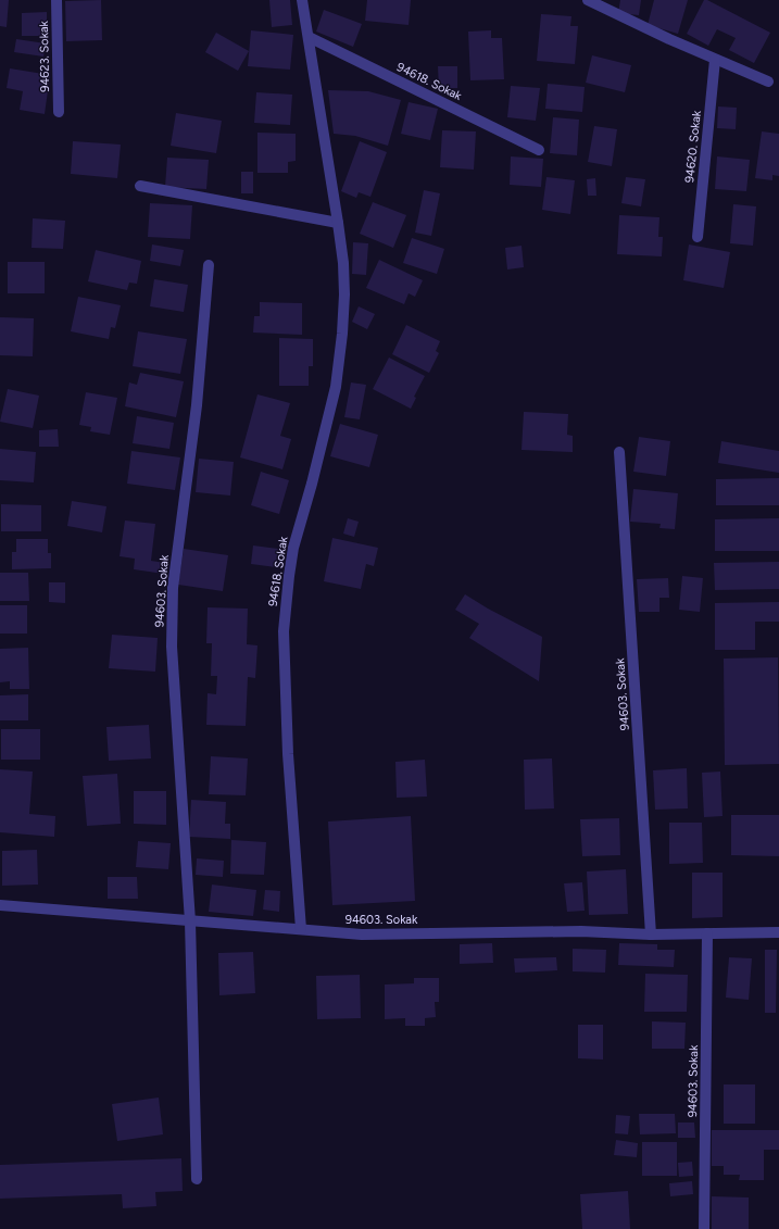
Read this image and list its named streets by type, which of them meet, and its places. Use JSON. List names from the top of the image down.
{
  "streets": {
    "street": [
      "94623. Sokak",
      "94618. Sokak",
      "94620. Sokak",
      "94603. Sokak"
    ]
  },
  "crossings": [
    ["94618. Sokak", "94603. Sokak"]
  ]
}
